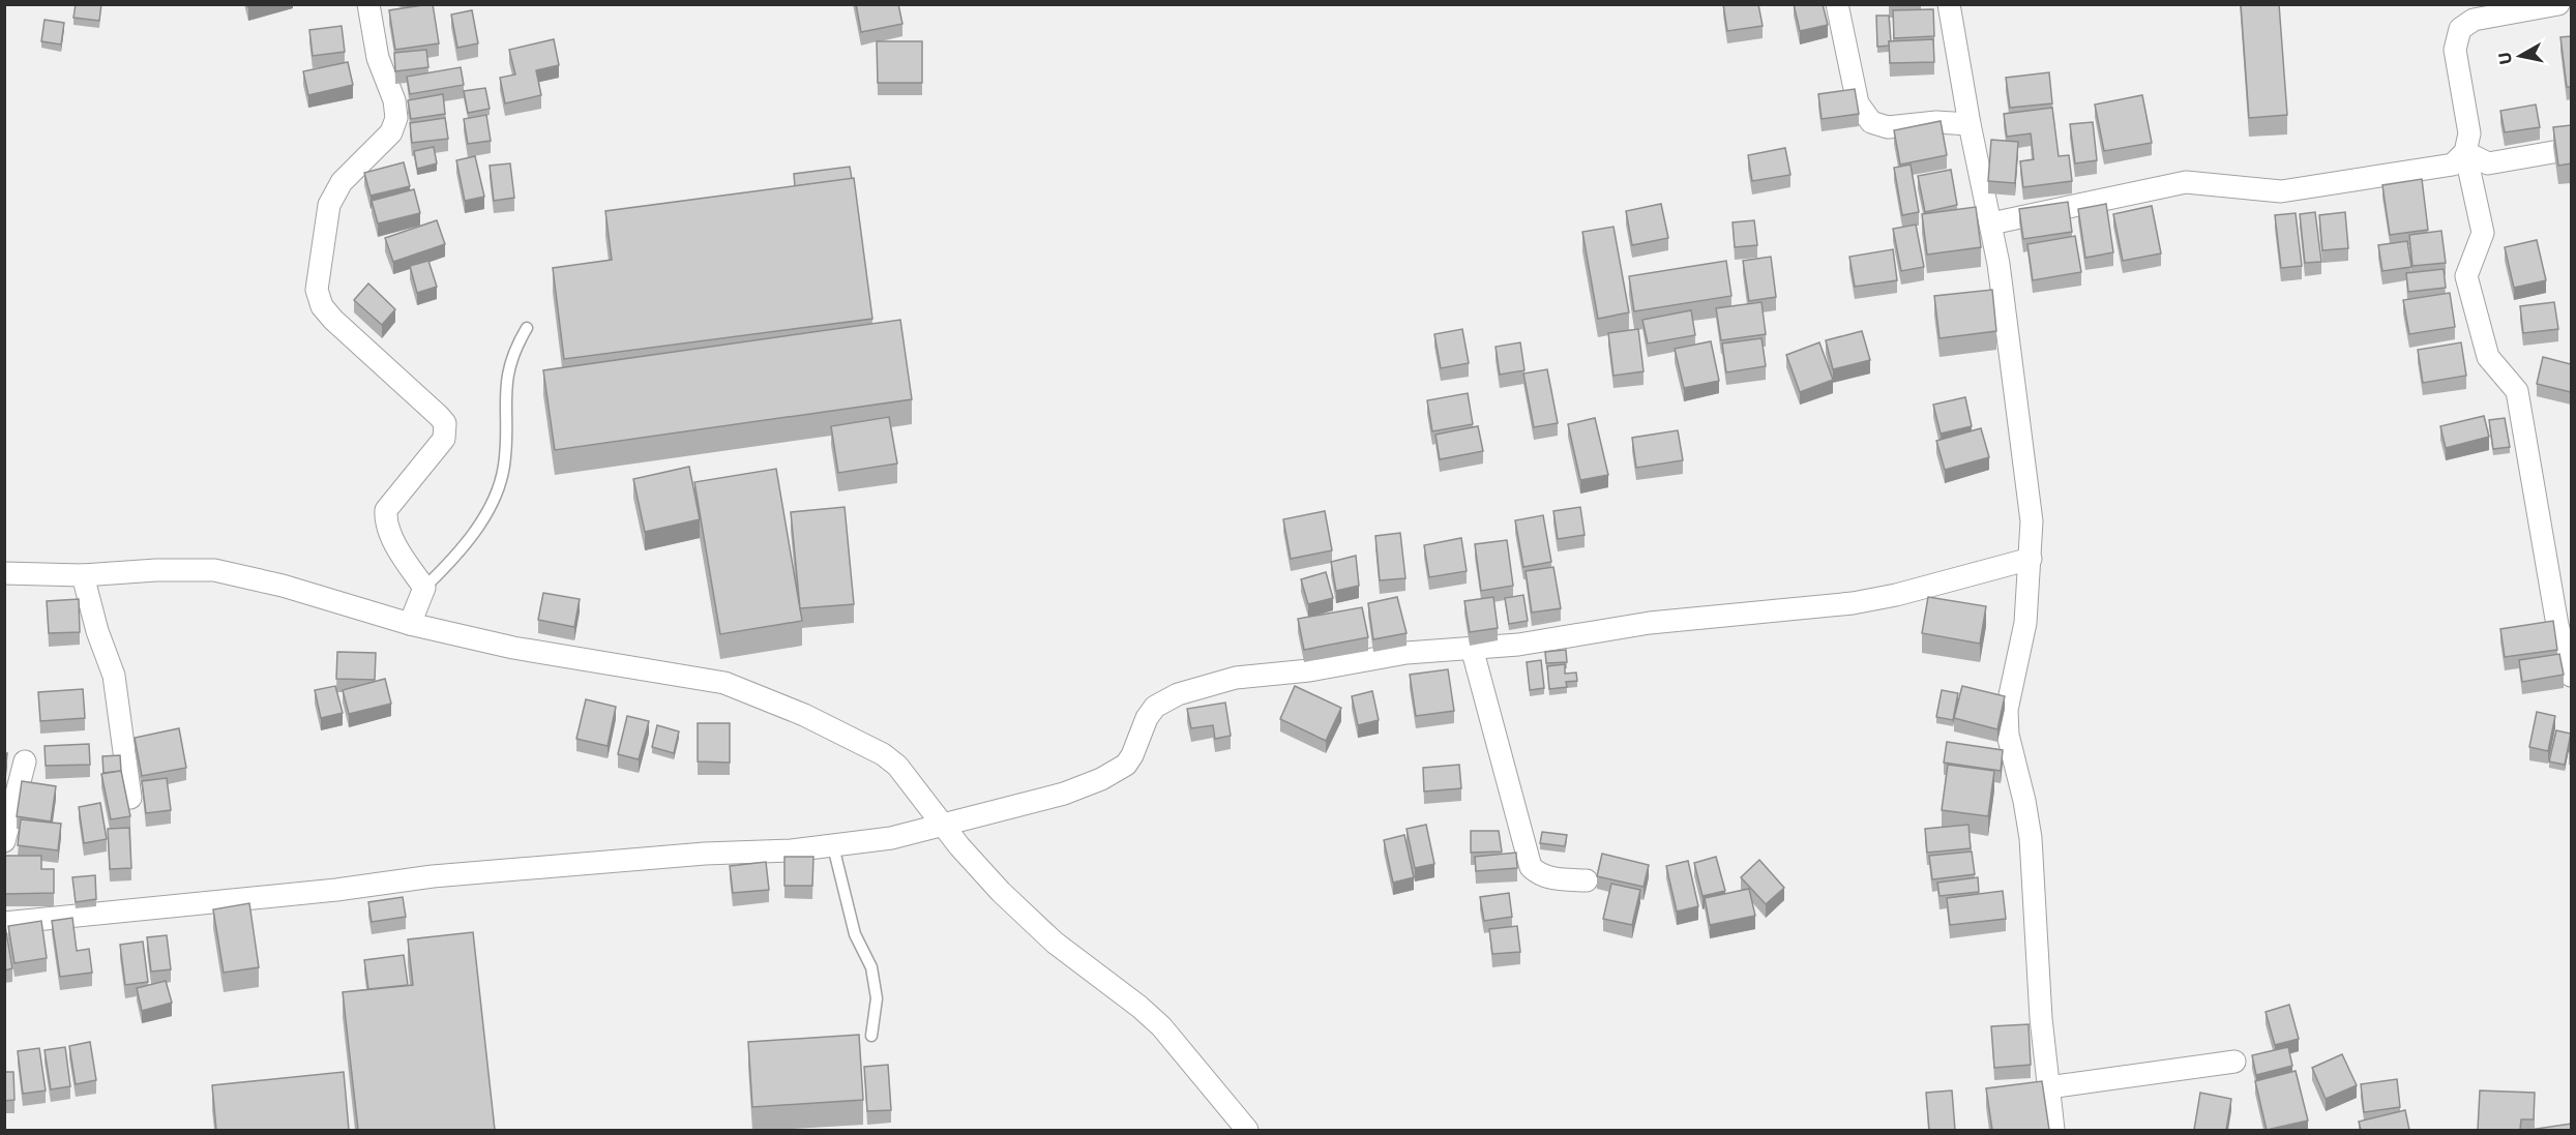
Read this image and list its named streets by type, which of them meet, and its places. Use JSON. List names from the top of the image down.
{
  "north": "left"
}
